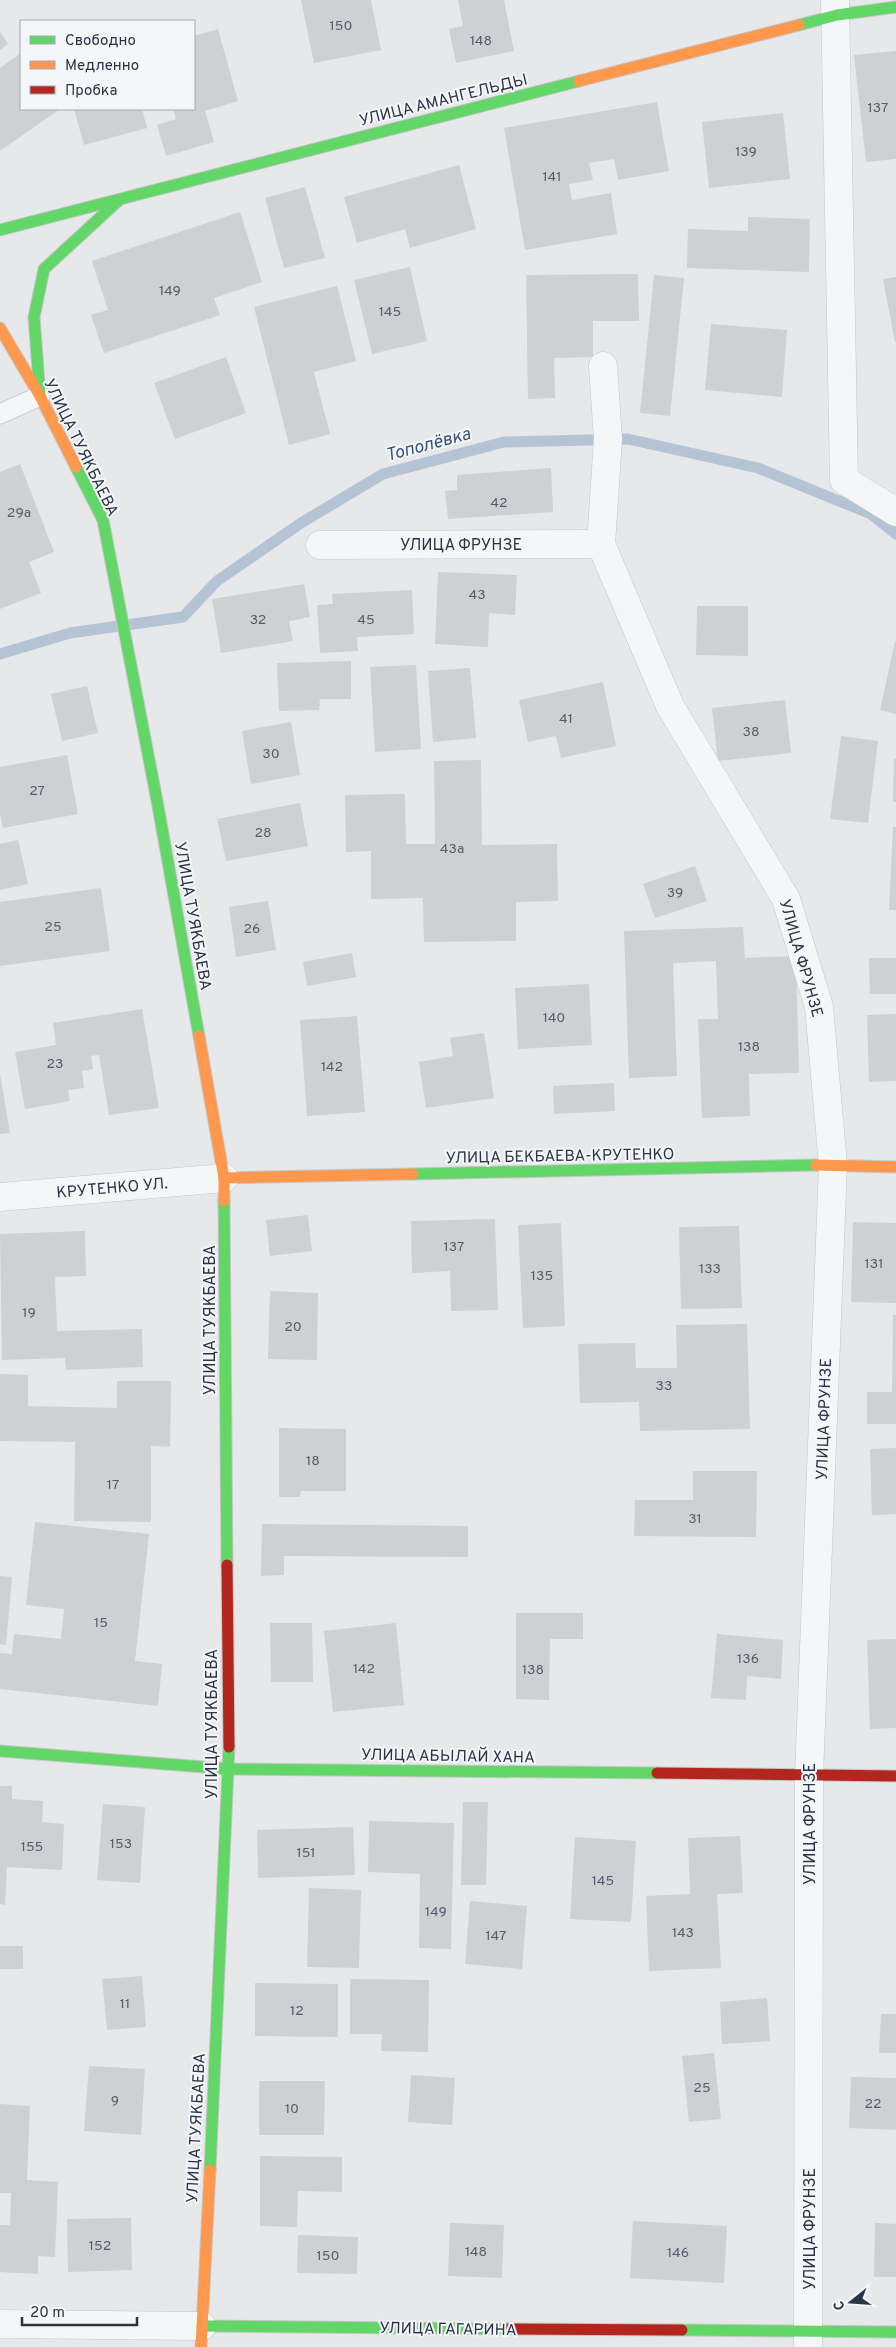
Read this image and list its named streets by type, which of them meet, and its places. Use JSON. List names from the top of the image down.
{
  "streets": {
    "main road": [
      "УЛИЦА АМАНГЕЛЬДЫ",
      "УЛИЦА ТУЯКБАЕВА",
      "УЛИЦА БЕКБАЕВА-КРУТЕНКО",
      "УЛИЦА АБЫЛАЙ ХАНА",
      "УЛИЦА ГАГАРИНА"
    ],
    "street": ["УЛИЦА ФРУНЗЕ", "КРУТЕНКО УЛ."]
  },
  "crossings": [
    ["УЛИЦА ТУЯКБАЕВА", "УЛИЦА БЕКБАЕВА-КРУТЕНКО"],
    ["УЛИЦА ТУЯКБАЕВА", "КРУТЕНКО УЛ."],
    ["УЛИЦА ТУЯКБАЕВА", "УЛИЦА АБЫЛАЙ ХАНА"],
    ["УЛИЦА ТУЯКБАЕВА", "УЛИЦА ГАГАРИНА"],
    ["УЛИЦА ФРУНЗЕ", "УЛИЦА БЕКБАЕВА-КРУТЕНКО"],
    ["УЛИЦА ФРУНЗЕ", "УЛИЦА АБЫЛАЙ ХАНА"],
    ["УЛИЦА ФРУНЗЕ", "УЛИЦА ГАГАРИНА"],
    ["УЛИЦА БЕКБАЕВА-КРУТЕНКО", "КРУТЕНКО УЛ."]
  ],
  "water": ["Тополёвка"],
  "house_numbers": [
    "150",
    "148",
    "137",
    "139",
    "141",
    "149",
    "145",
    "42",
    "29а",
    "43",
    "32",
    "45",
    "41",
    "38",
    "30",
    "27",
    "28",
    "43а",
    "39",
    "25",
    "26",
    "140",
    "138",
    "23",
    "142",
    "137",
    "131",
    "133",
    "135",
    "19",
    "20",
    "33",
    "18",
    "17",
    "31",
    "15",
    "136",
    "142",
    "138",
    "153",
    "155",
    "151",
    "145",
    "149",
    "143",
    "147",
    "11",
    "12",
    "25",
    "9",
    "22",
    "10",
    "152",
    "148",
    "146",
    "150"
  ],
  "legend": ["Свободно", "Медленно", "Пробка"],
  "scale_bar": "20 m",
  "north": "left"
}
